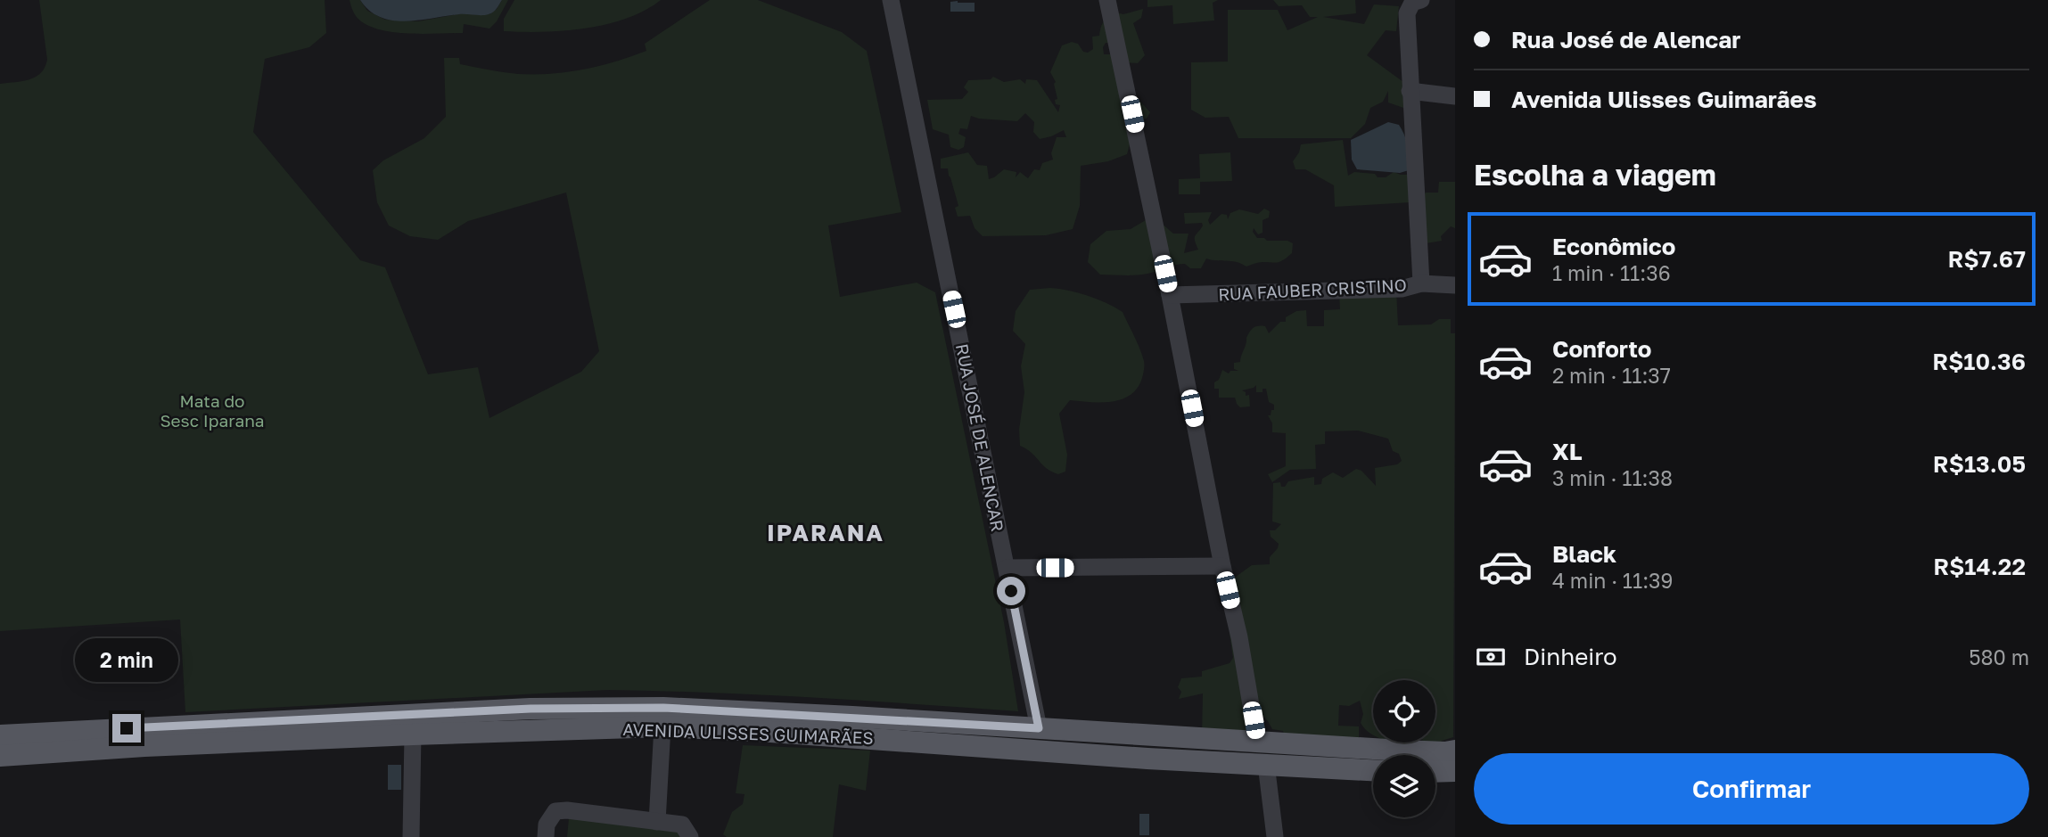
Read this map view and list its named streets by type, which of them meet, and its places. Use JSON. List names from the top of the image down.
{
  "streets": {
    "main road": ["AVENIDA ULISSES GUIMARÃES"],
    "street": ["RUA FAUBER CRISTINO", "RUA JOSÉ DE ALENCAR"]
  },
  "crossings": [
    ["RUA JOSÉ DE ALENCAR", "AVENIDA ULISSES GUIMARÃES"]
  ],
  "districts": ["IPARANA"],
  "parks": ["Mata do Sesc Iparana"],
  "page": {
    "banner": ["Rua José de Alencar", "Avenida Ulisses Guimarães"],
    "heading": "Escolha a viagem",
    "list": [
      {
        "name": "Econômico",
        "note": "1 min · 11:36",
        "value": "R$7.67"
      },
      {
        "name": "Conforto",
        "note": "2 min · 11:37",
        "value": "R$10.36"
      },
      {
        "name": "XL",
        "note": "3 min · 11:38",
        "value": "R$13.05"
      },
      {
        "name": "Black",
        "note": "4 min · 11:39",
        "value": "R$14.22"
      }
    ],
    "pay": ["Dinheiro", "580 m"],
    "bubble": "2 min",
    "buttons": "Confirmar"
  }
}
